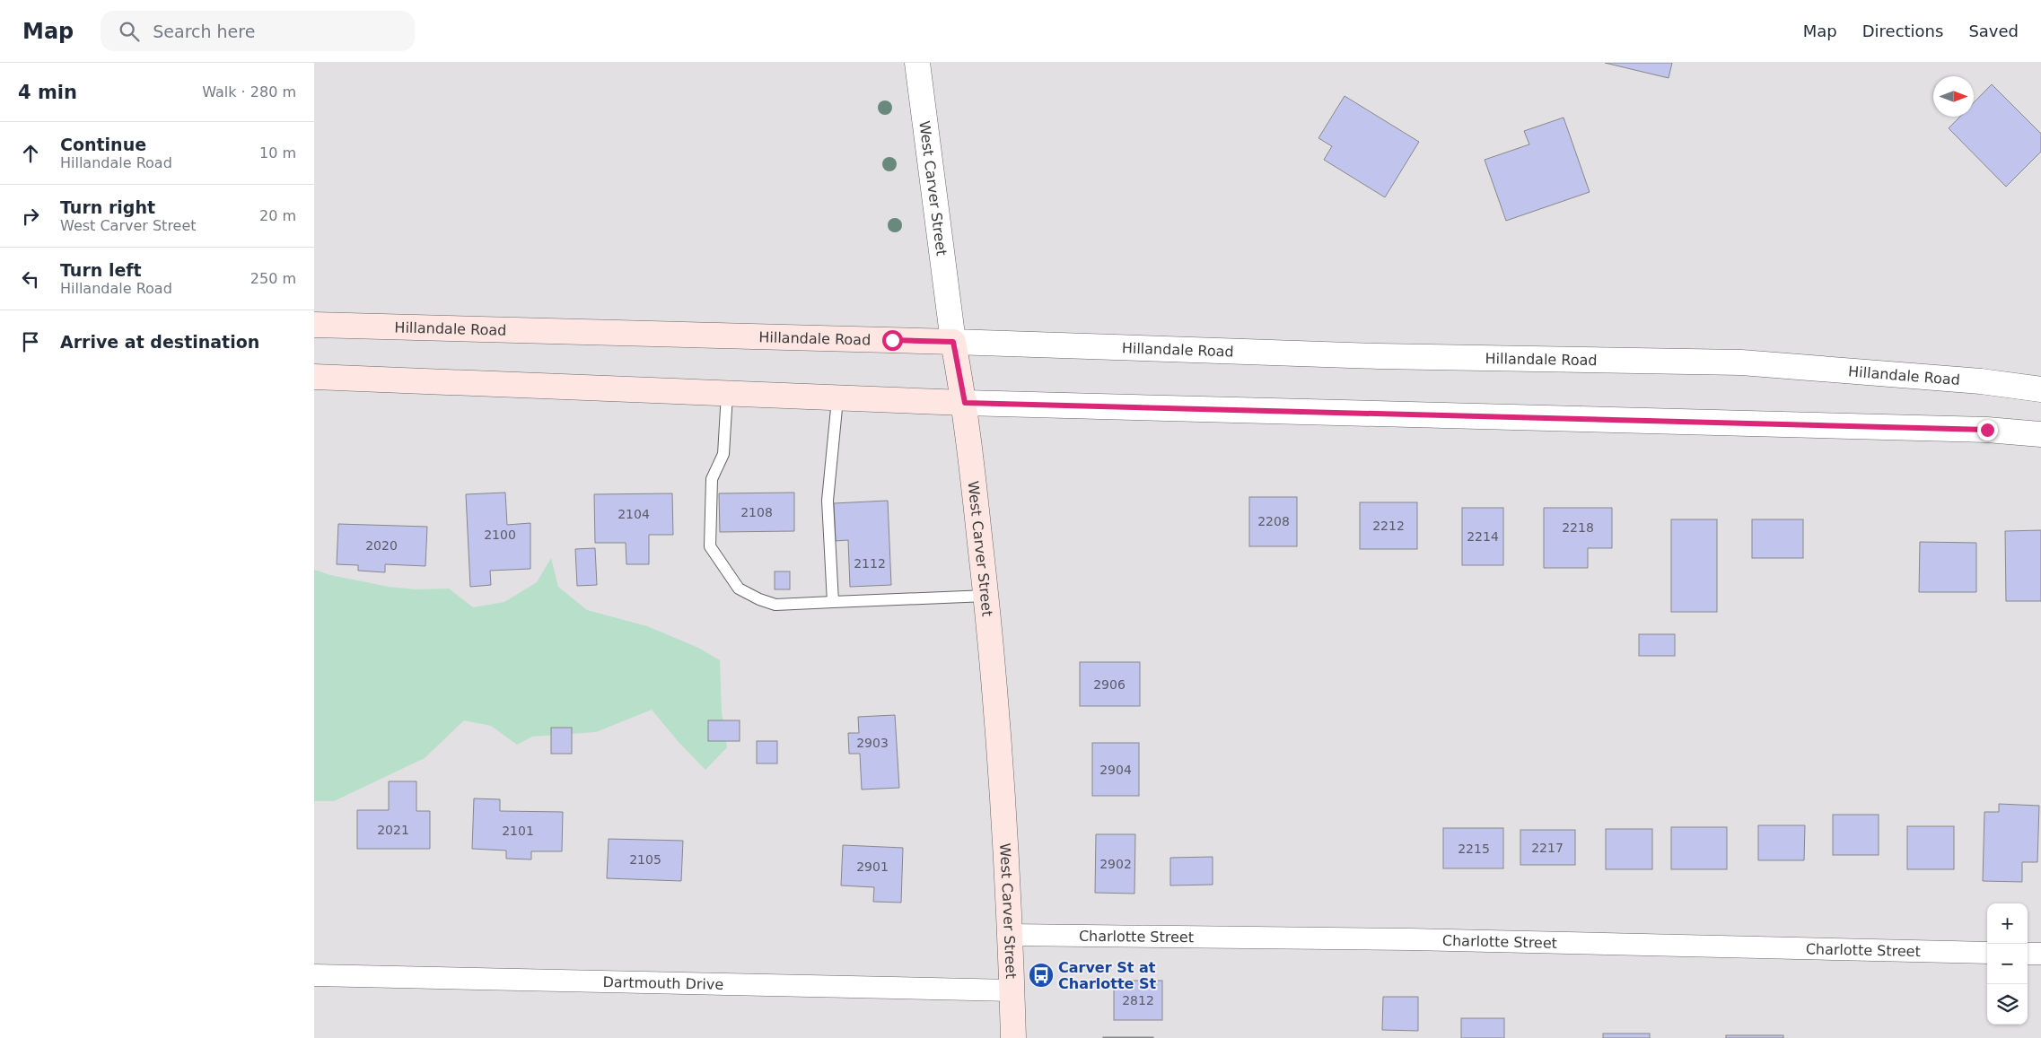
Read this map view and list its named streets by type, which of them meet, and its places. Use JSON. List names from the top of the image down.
{
  "streets": {
    "main road": ["West Carver Street", "Hillandale Road"],
    "street": ["Charlotte Street", "Dartmouth Drive"]
  },
  "crossings": [
    ["West Carver Street", "Hillandale Road"],
    ["West Carver Street", "Charlotte Street"],
    ["West Carver Street", "Dartmouth Drive"]
  ],
  "places": {
    "bus stop": ["Carver St at Charlotte St"]
  },
  "house_numbers": [
    "2108",
    "2104",
    "2208",
    "2212",
    "2218",
    "2100",
    "2214",
    "2020",
    "2112",
    "2906",
    "2903",
    "2904",
    "2021",
    "2101",
    "2217",
    "2215",
    "2105",
    "2902",
    "2901",
    "2812"
  ],
  "north": "right",
  "page": {
    "header": "Map",
    "search": "Search here",
    "nav": ["Map", "Directions", "Saved"],
    "heading": ["4 min", "Walk · 280 m"],
    "list": [
      ["Continue", "Hillandale Road", "10 m"],
      ["Turn right", "West Carver Street", "20 m"],
      ["Turn left", "Hillandale Road", "250 m"],
      "Arrive at destination"
    ],
    "map_buttons": ["+", "−"]
  }
}
